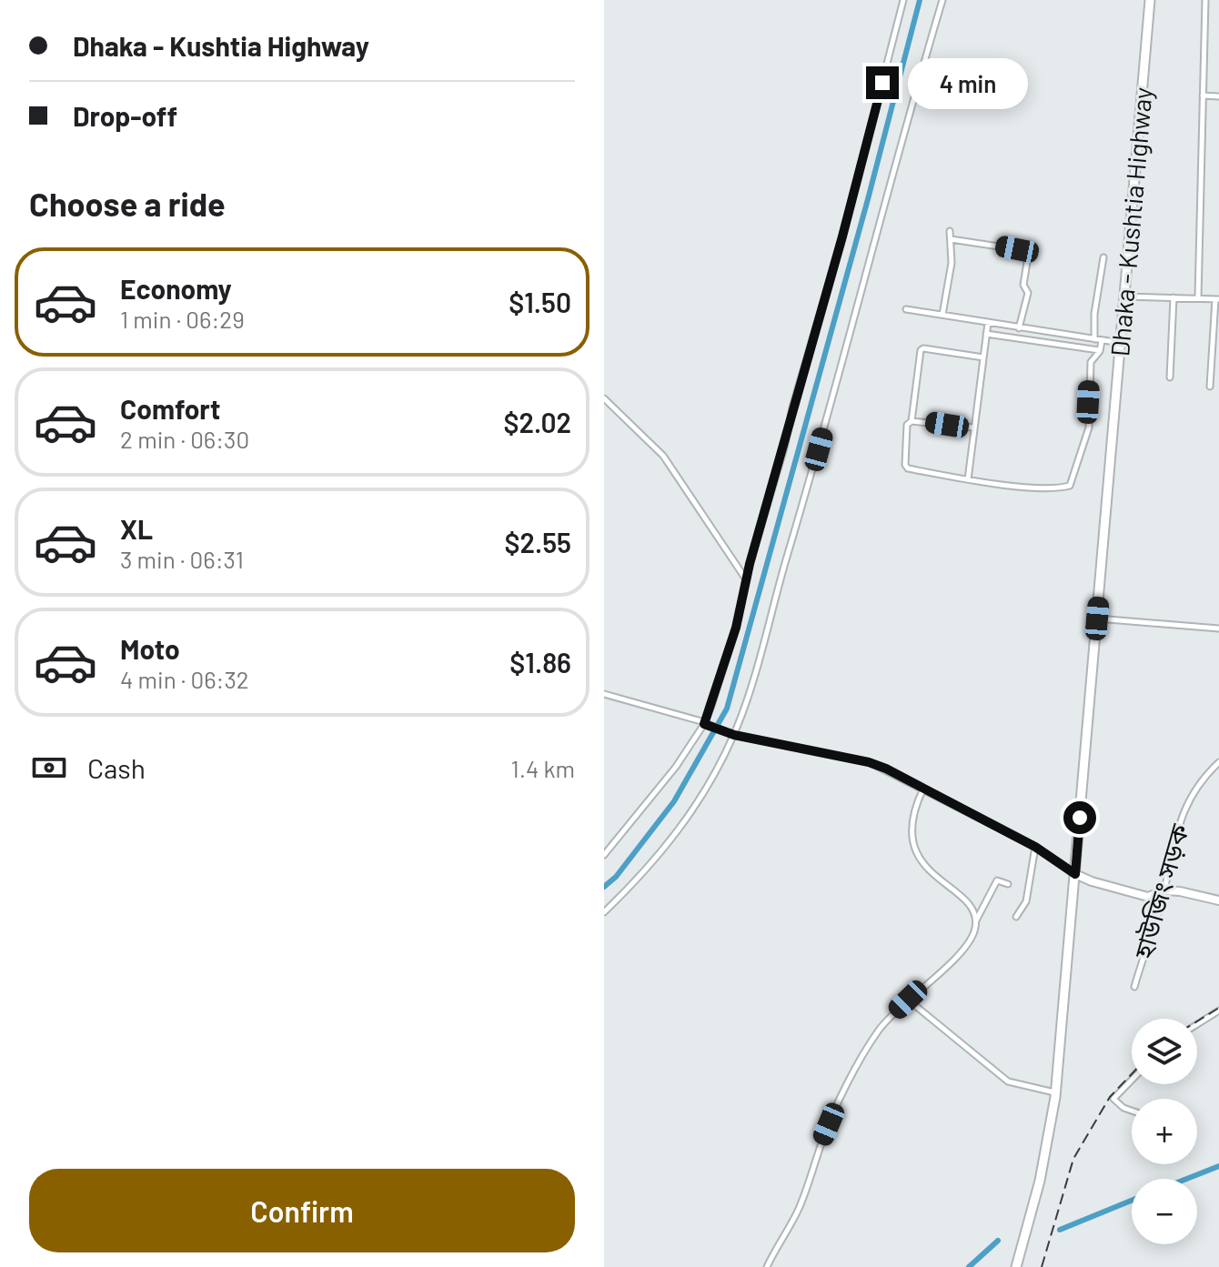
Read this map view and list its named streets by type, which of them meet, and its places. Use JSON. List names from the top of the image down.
{
  "streets": {
    "main road": ["Dhaka - Kushtia Highway"],
    "street": ["হাউজিং সড়ক"]
  },
  "page": {
    "banner": ["Dhaka - Kushtia Highway", "Drop-off"],
    "bubble": "4 min",
    "heading": "Choose a ride",
    "list": [
      {
        "name": "Economy",
        "note": "1 min · 06:29",
        "value": "$1.50"
      },
      {
        "name": "Comfort",
        "note": "2 min · 06:30",
        "value": "$2.02"
      },
      {
        "name": "XL",
        "note": "3 min · 06:31",
        "value": "$2.55"
      },
      {
        "name": "Moto",
        "note": "4 min · 06:32",
        "value": "$1.86"
      }
    ],
    "pay": ["Cash", "1.4 km"],
    "map_buttons": ["+", "−"],
    "buttons": "Confirm"
  }
}
